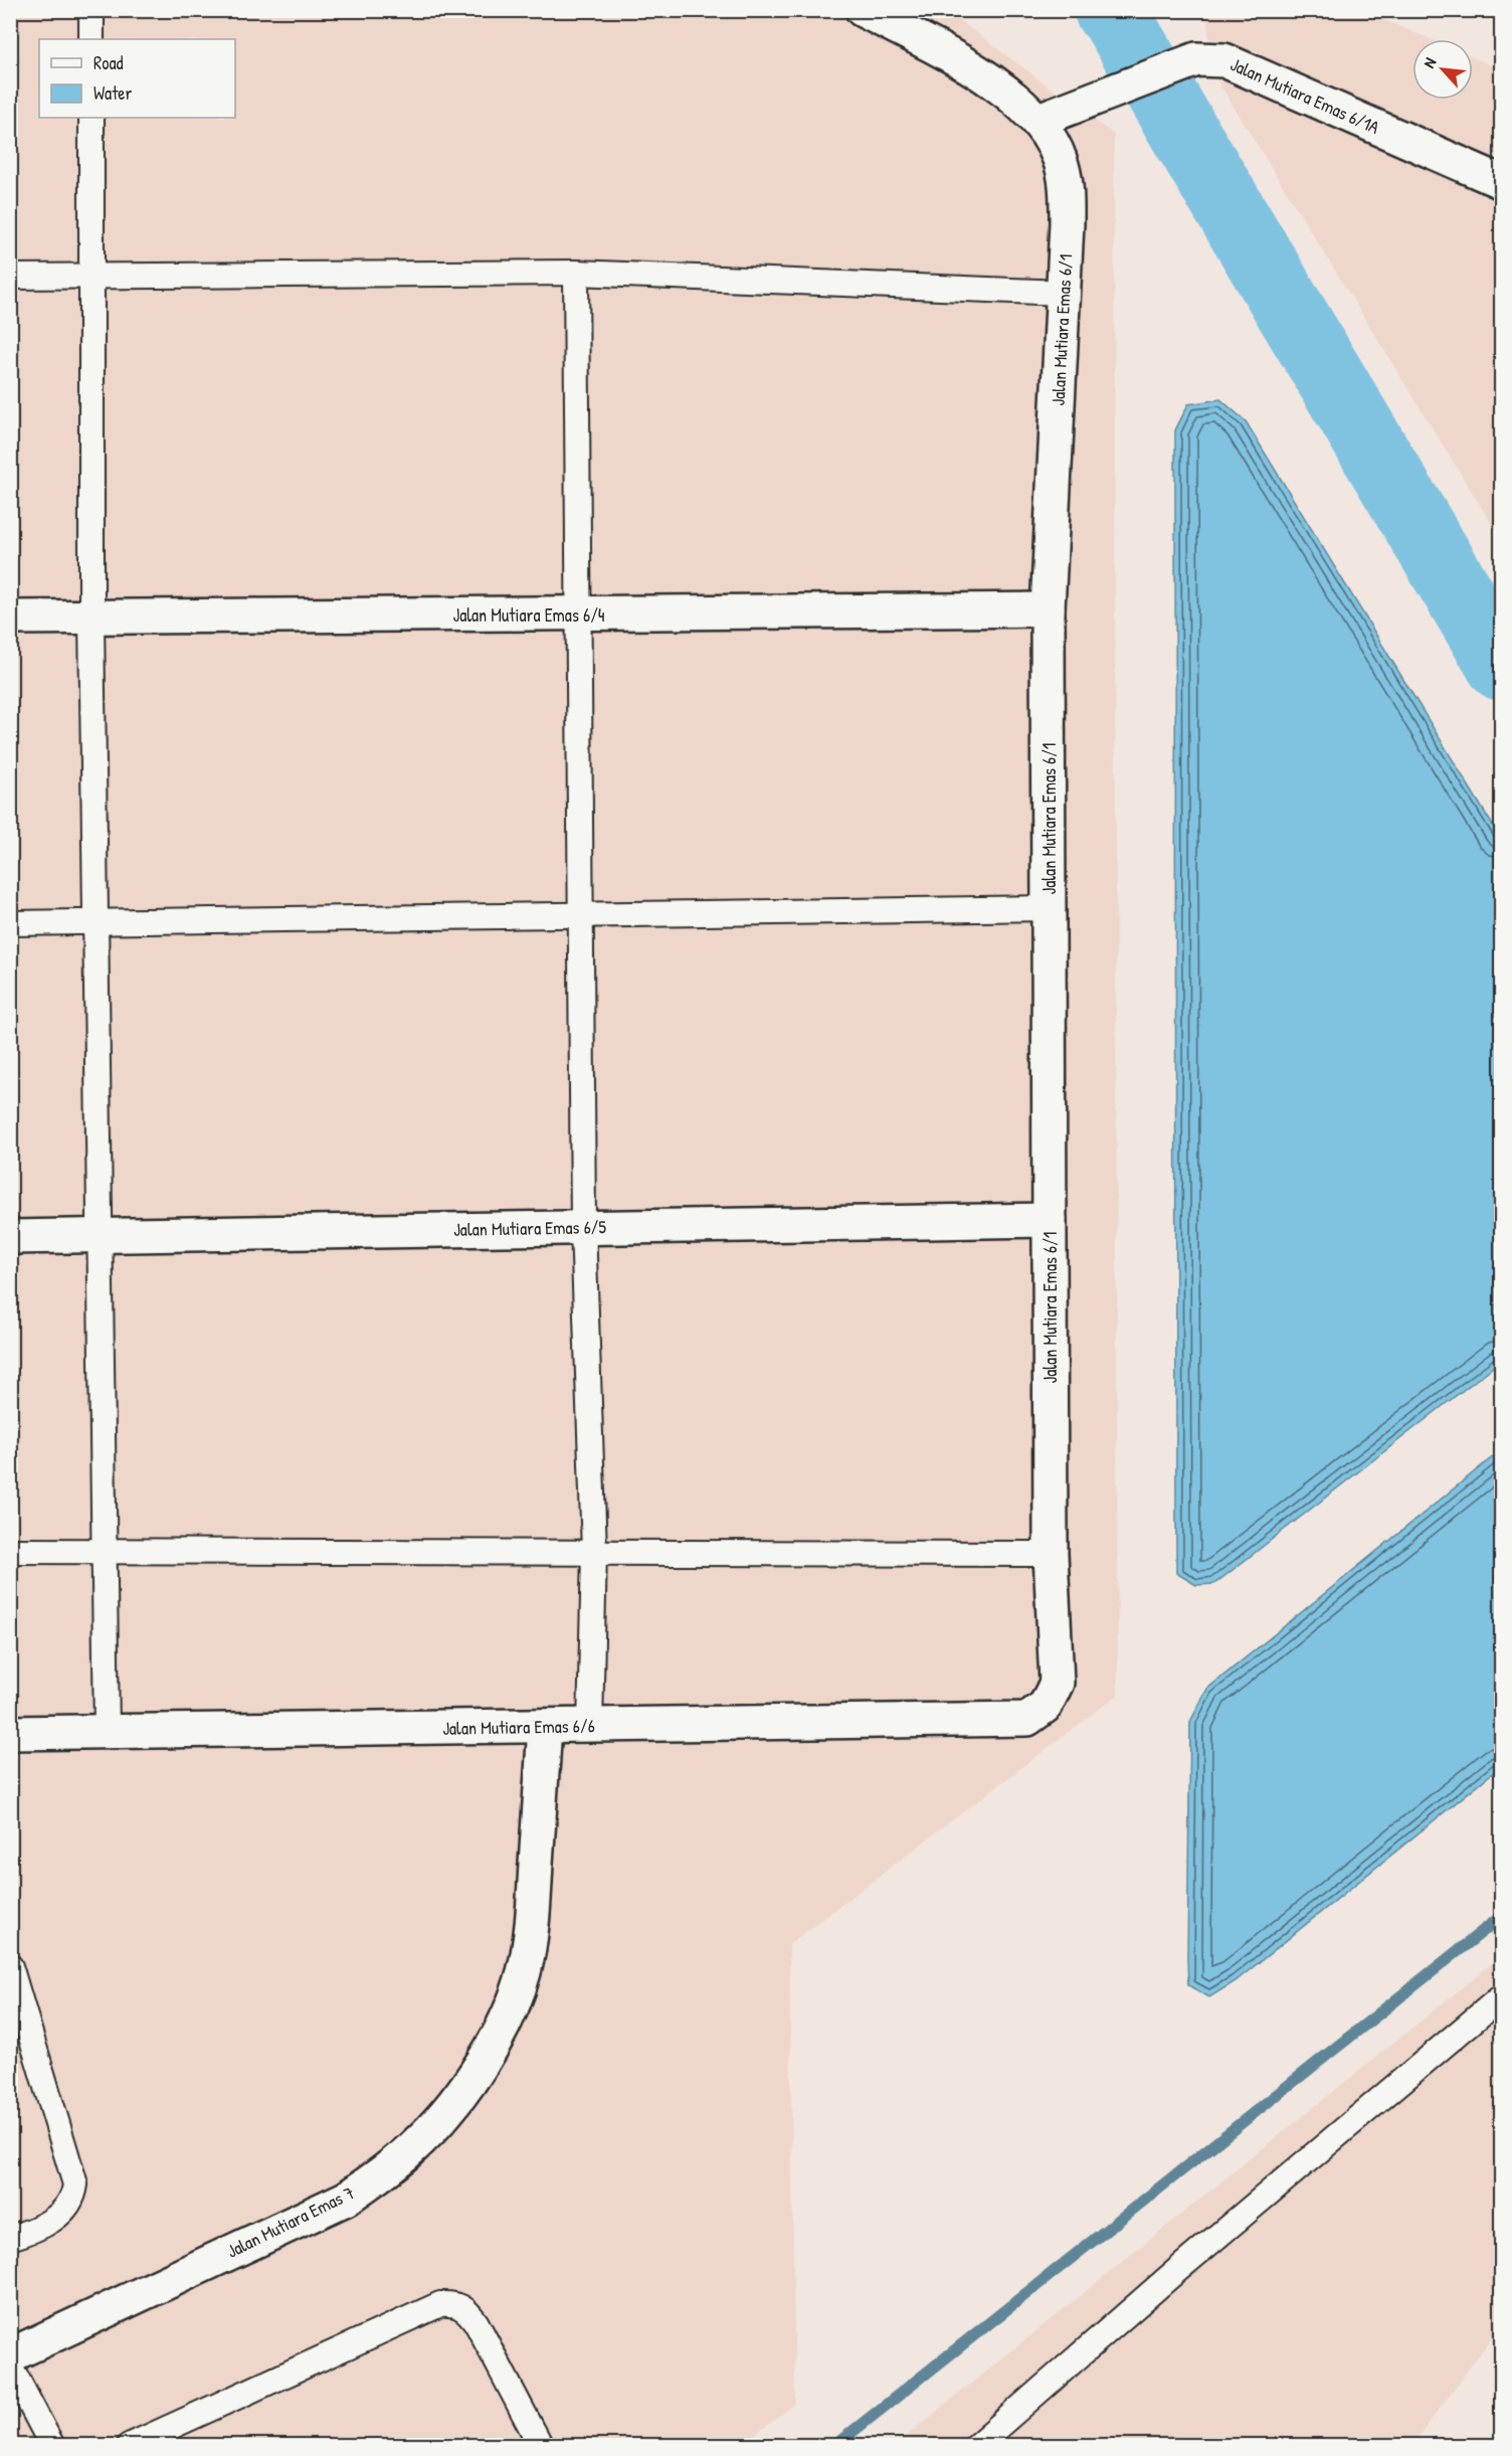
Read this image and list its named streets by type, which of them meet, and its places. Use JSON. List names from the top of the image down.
{
  "streets": {
    "street": [
      "Jalan Mutiara Emas 6/1A",
      "Jalan Mutiara Emas 6/1",
      "Jalan Mutiara Emas 6/4",
      "Jalan Mutiara Emas 6/5",
      "Jalan Mutiara Emas 6/6",
      "Jalan Mutiara Emas 7"
    ]
  },
  "crossings": [
    ["Jalan Mutiara Emas 6/1A", "Jalan Mutiara Emas 6/1"],
    ["Jalan Mutiara Emas 6/1", "Jalan Mutiara Emas 6/4"],
    ["Jalan Mutiara Emas 6/1", "Jalan Mutiara Emas 6/5"],
    ["Jalan Mutiara Emas 6/1", "Jalan Mutiara Emas 6/6"],
    ["Jalan Mutiara Emas 6/6", "Jalan Mutiara Emas 7"]
  ],
  "legend": ["Road", "Water"],
  "north": "top left"
}
